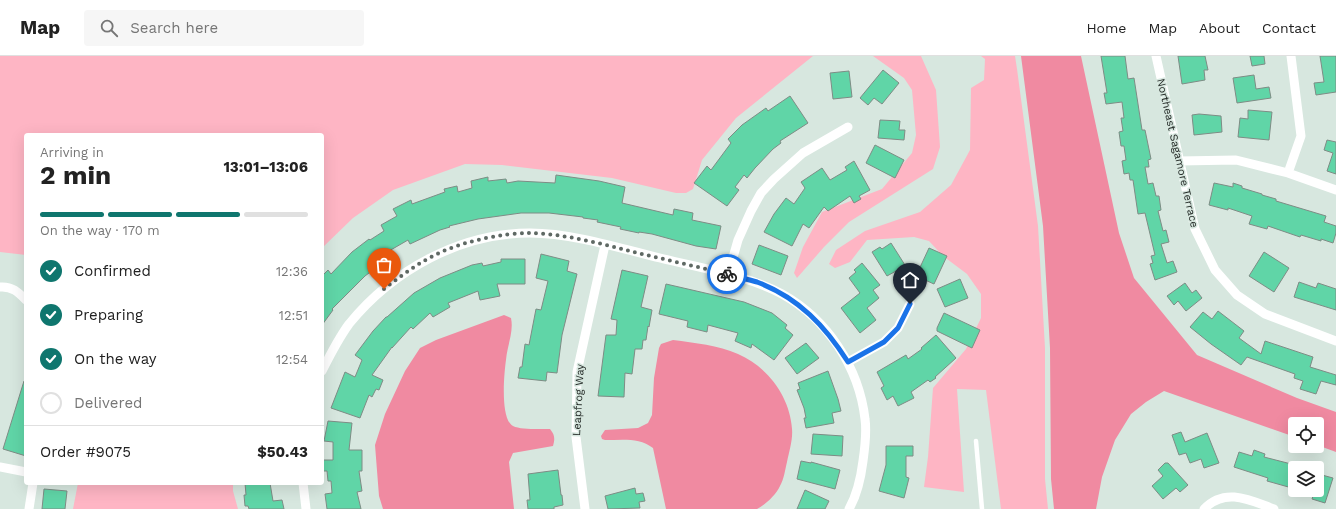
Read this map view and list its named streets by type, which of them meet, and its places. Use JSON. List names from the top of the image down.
{
  "streets": {
    "street": ["Northeast Sagamore Terrace", "Leapfrog Way"]
  },
  "page": {
    "header": "Map",
    "search": "Search here",
    "nav": [
      "Home",
      "Map",
      "About",
      "Contact"
    ],
    "heading": ["2 min", "Arriving in", "13:01–13:06"],
    "panel": ["Order #9075", "$50.43"],
    "bar": "On the way · 170 m",
    "list": [
      ["Confirmed", "12:36"],
      ["Preparing", "12:51"],
      ["On the way", "12:54"],
      "Delivered"
    ]
  }
}
